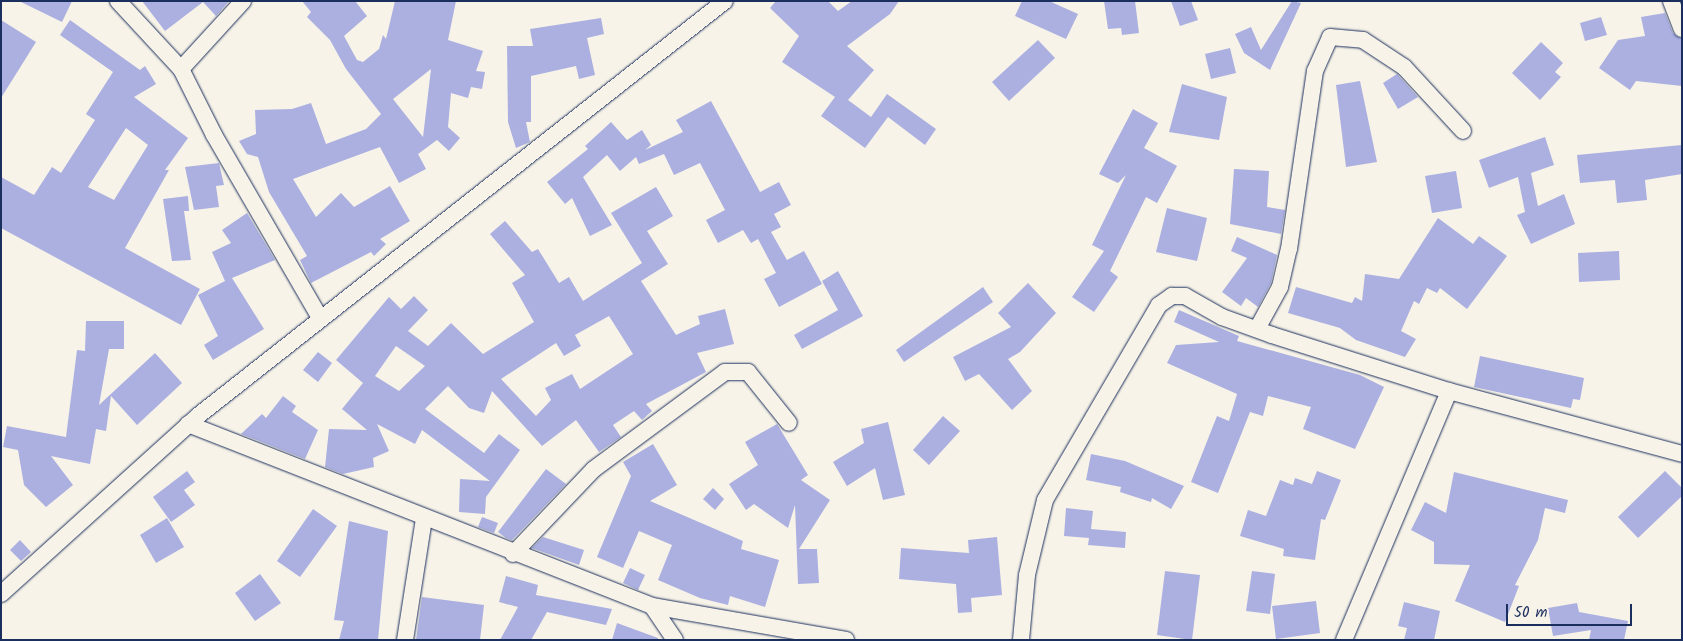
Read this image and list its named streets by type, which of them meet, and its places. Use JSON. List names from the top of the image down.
{
  "scale_bar": "50 m"
}
